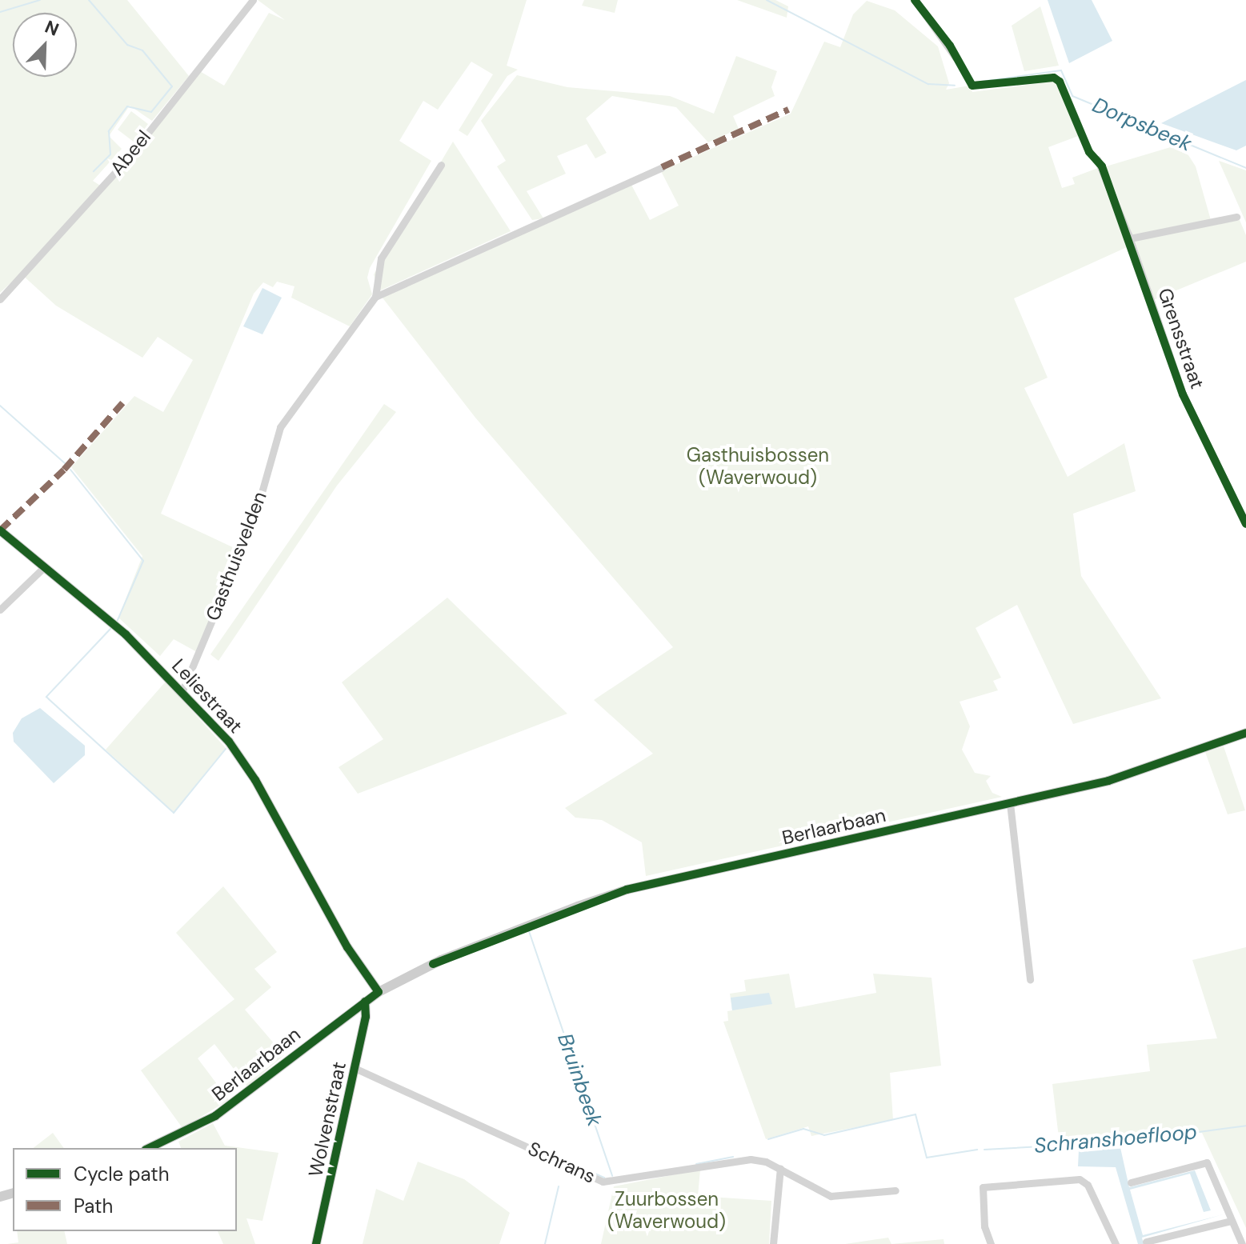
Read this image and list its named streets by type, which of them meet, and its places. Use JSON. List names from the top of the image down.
{
  "streets": {
    "street": [
      "Abeel",
      "Grensstraat",
      "Gasthuisvelden",
      "Leliestraat",
      "Berlaarbaan",
      "Wolvenstraat",
      "Schrans"
    ]
  },
  "crossings": [
    ["Gasthuisvelden", "Leliestraat"],
    ["Leliestraat", "Berlaarbaan"],
    ["Berlaarbaan", "Wolvenstraat"],
    ["Wolvenstraat", "Schrans"]
  ],
  "water": ["Dorpsbeek", "Bruinbeek", "Schranshoefloop"],
  "parks": ["Gasthuisbossen (Waverwoud)", "Zuurbossen (Waverwoud)"],
  "legend": ["Cycle path", "Path"],
  "north": "top right"
}
